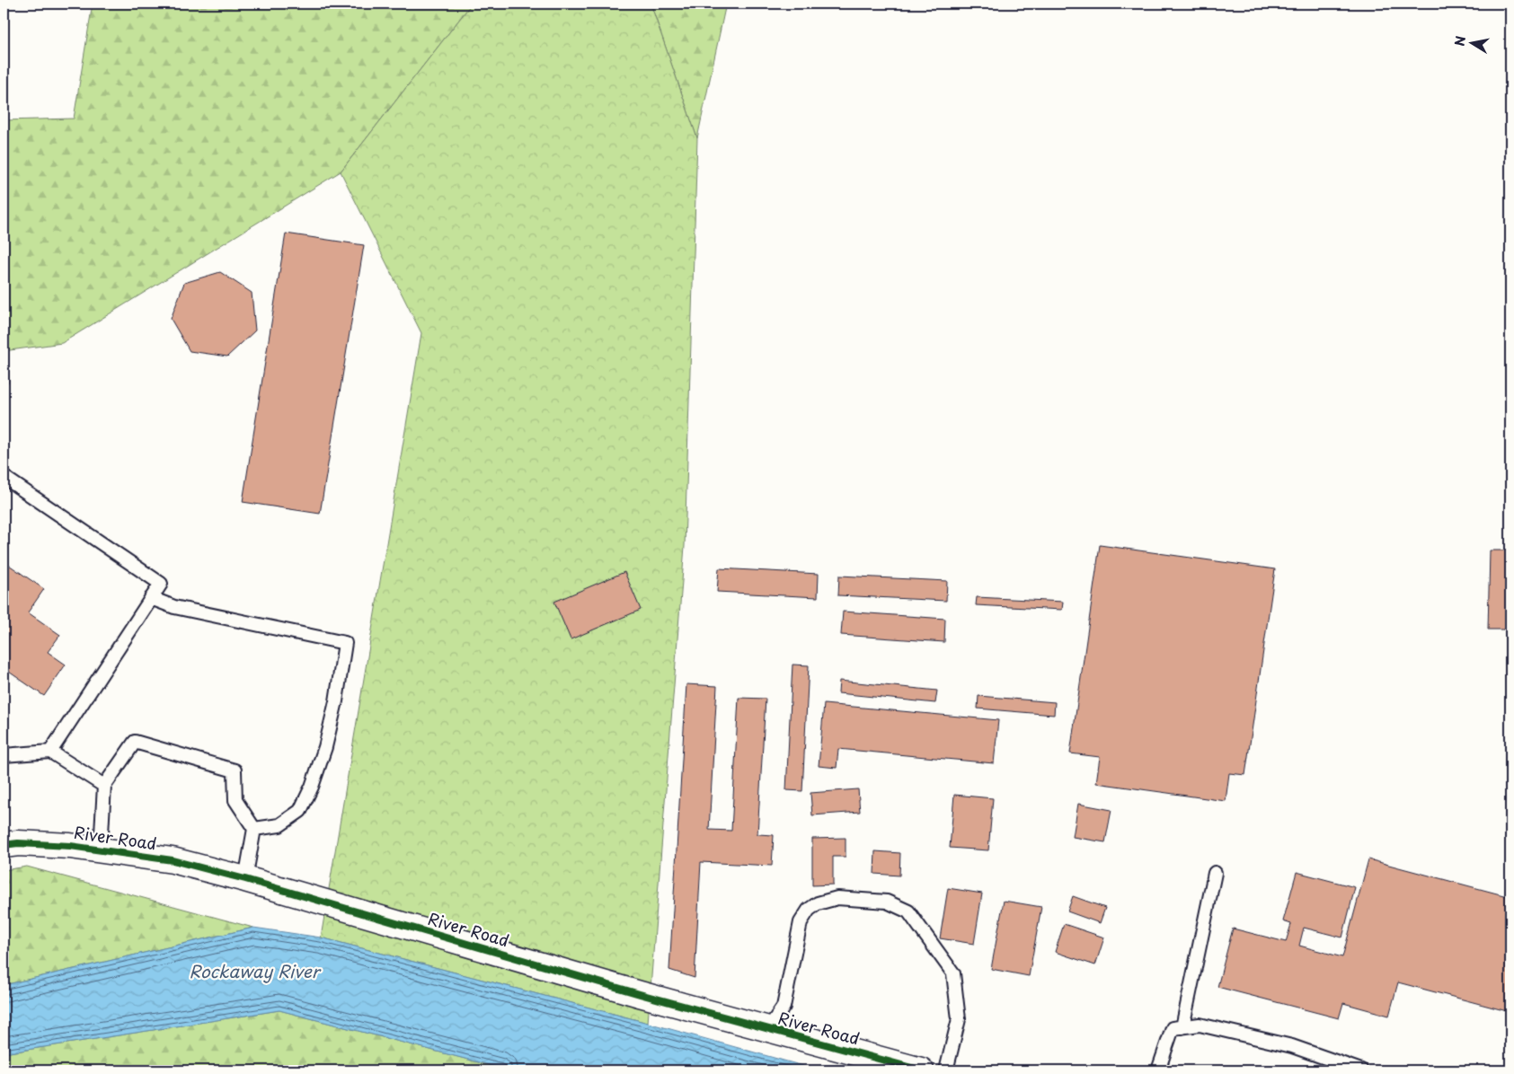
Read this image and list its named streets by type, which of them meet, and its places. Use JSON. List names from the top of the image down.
{
  "streets": {
    "street": ["River Road"]
  },
  "water": ["Rockaway River"],
  "north": "left"
}
